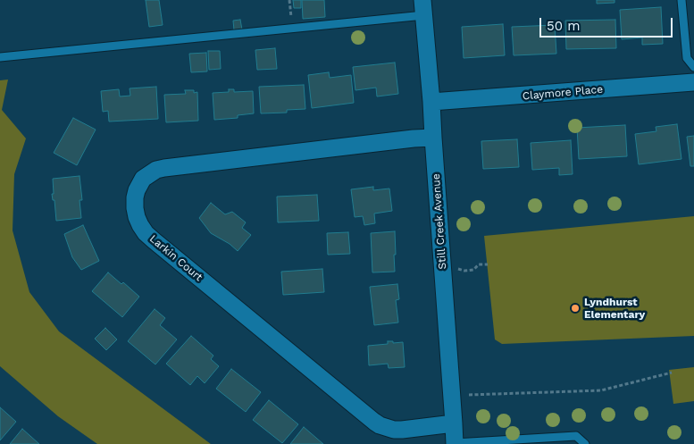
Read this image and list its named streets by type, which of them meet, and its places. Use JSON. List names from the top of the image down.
{
  "streets": {
    "street": ["Claymore Place", "Still Creek Avenue", "Larkin Court"]
  },
  "crossings": [
    ["Claymore Place", "Still Creek Avenue"],
    ["Still Creek Avenue", "Larkin Court"]
  ],
  "places": ["Lyndhurst Elementary"],
  "scale_bar": "50 m"
}
